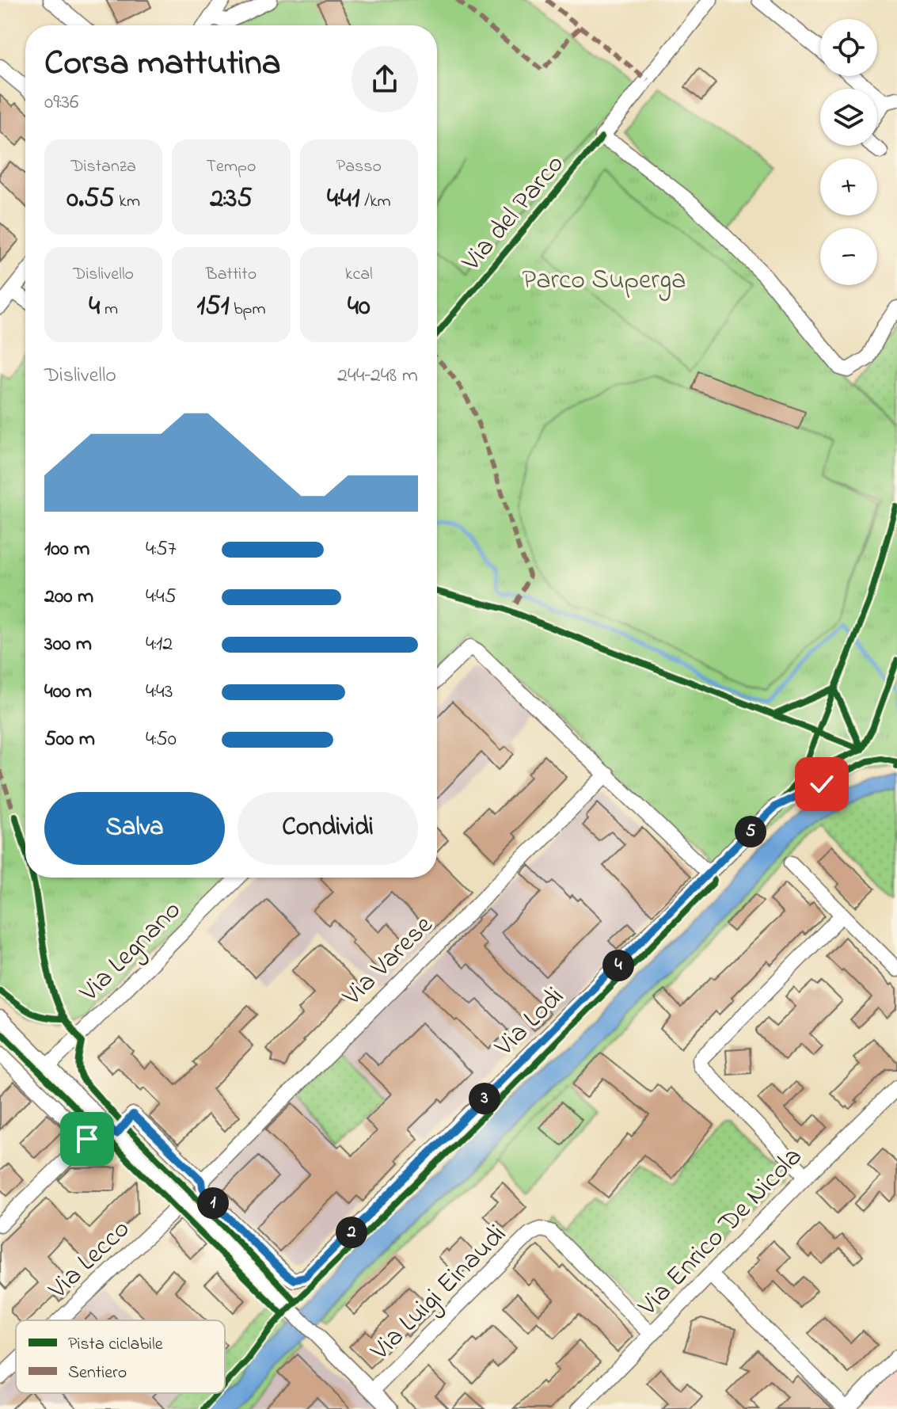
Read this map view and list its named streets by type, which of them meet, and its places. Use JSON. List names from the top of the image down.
{
  "streets": {
    "street": [
      "Via Legnano",
      "Via Varese",
      "Via Lodi",
      "Via Enrico De Nicola",
      "Via Lecco",
      "Via Luigi Einaudi"
    ],
    "cycle path": ["Via del Parco"]
  },
  "crossings": [
    ["Via Varese", "Via Lodi"],
    ["Via Enrico De Nicola", "Via Luigi Einaudi"]
  ],
  "parks": ["Parco Superga"],
  "legend": ["Pista ciclabile", "Sentiero"],
  "page": {
    "map_buttons": ["+", "−"],
    "heading": ["Corsa mattutina", "09:36"],
    "stats": [
      ["Distanza", "0.55 km"],
      ["Tempo", "2:35"],
      ["Passo", "4:41 /km"],
      ["Dislivello", "4 m"],
      ["Battito", "151 bpm"],
      ["kcal", "40"]
    ],
    "chart": ["Dislivello", "244–248 m"],
    "list": [
      {
        "name": "100 m",
        "note": "4:57"
      },
      {
        "name": "200 m",
        "note": "4:45"
      },
      {
        "name": "300 m",
        "note": "4:12"
      },
      {
        "name": "400 m",
        "note": "4:43"
      },
      {
        "name": "500 m",
        "note": "4:50"
      }
    ],
    "buttons": ["Salva", "Condividi"],
    "pins": [
      "5",
      "4",
      "3",
      "1",
      "2"
    ]
  }
}
